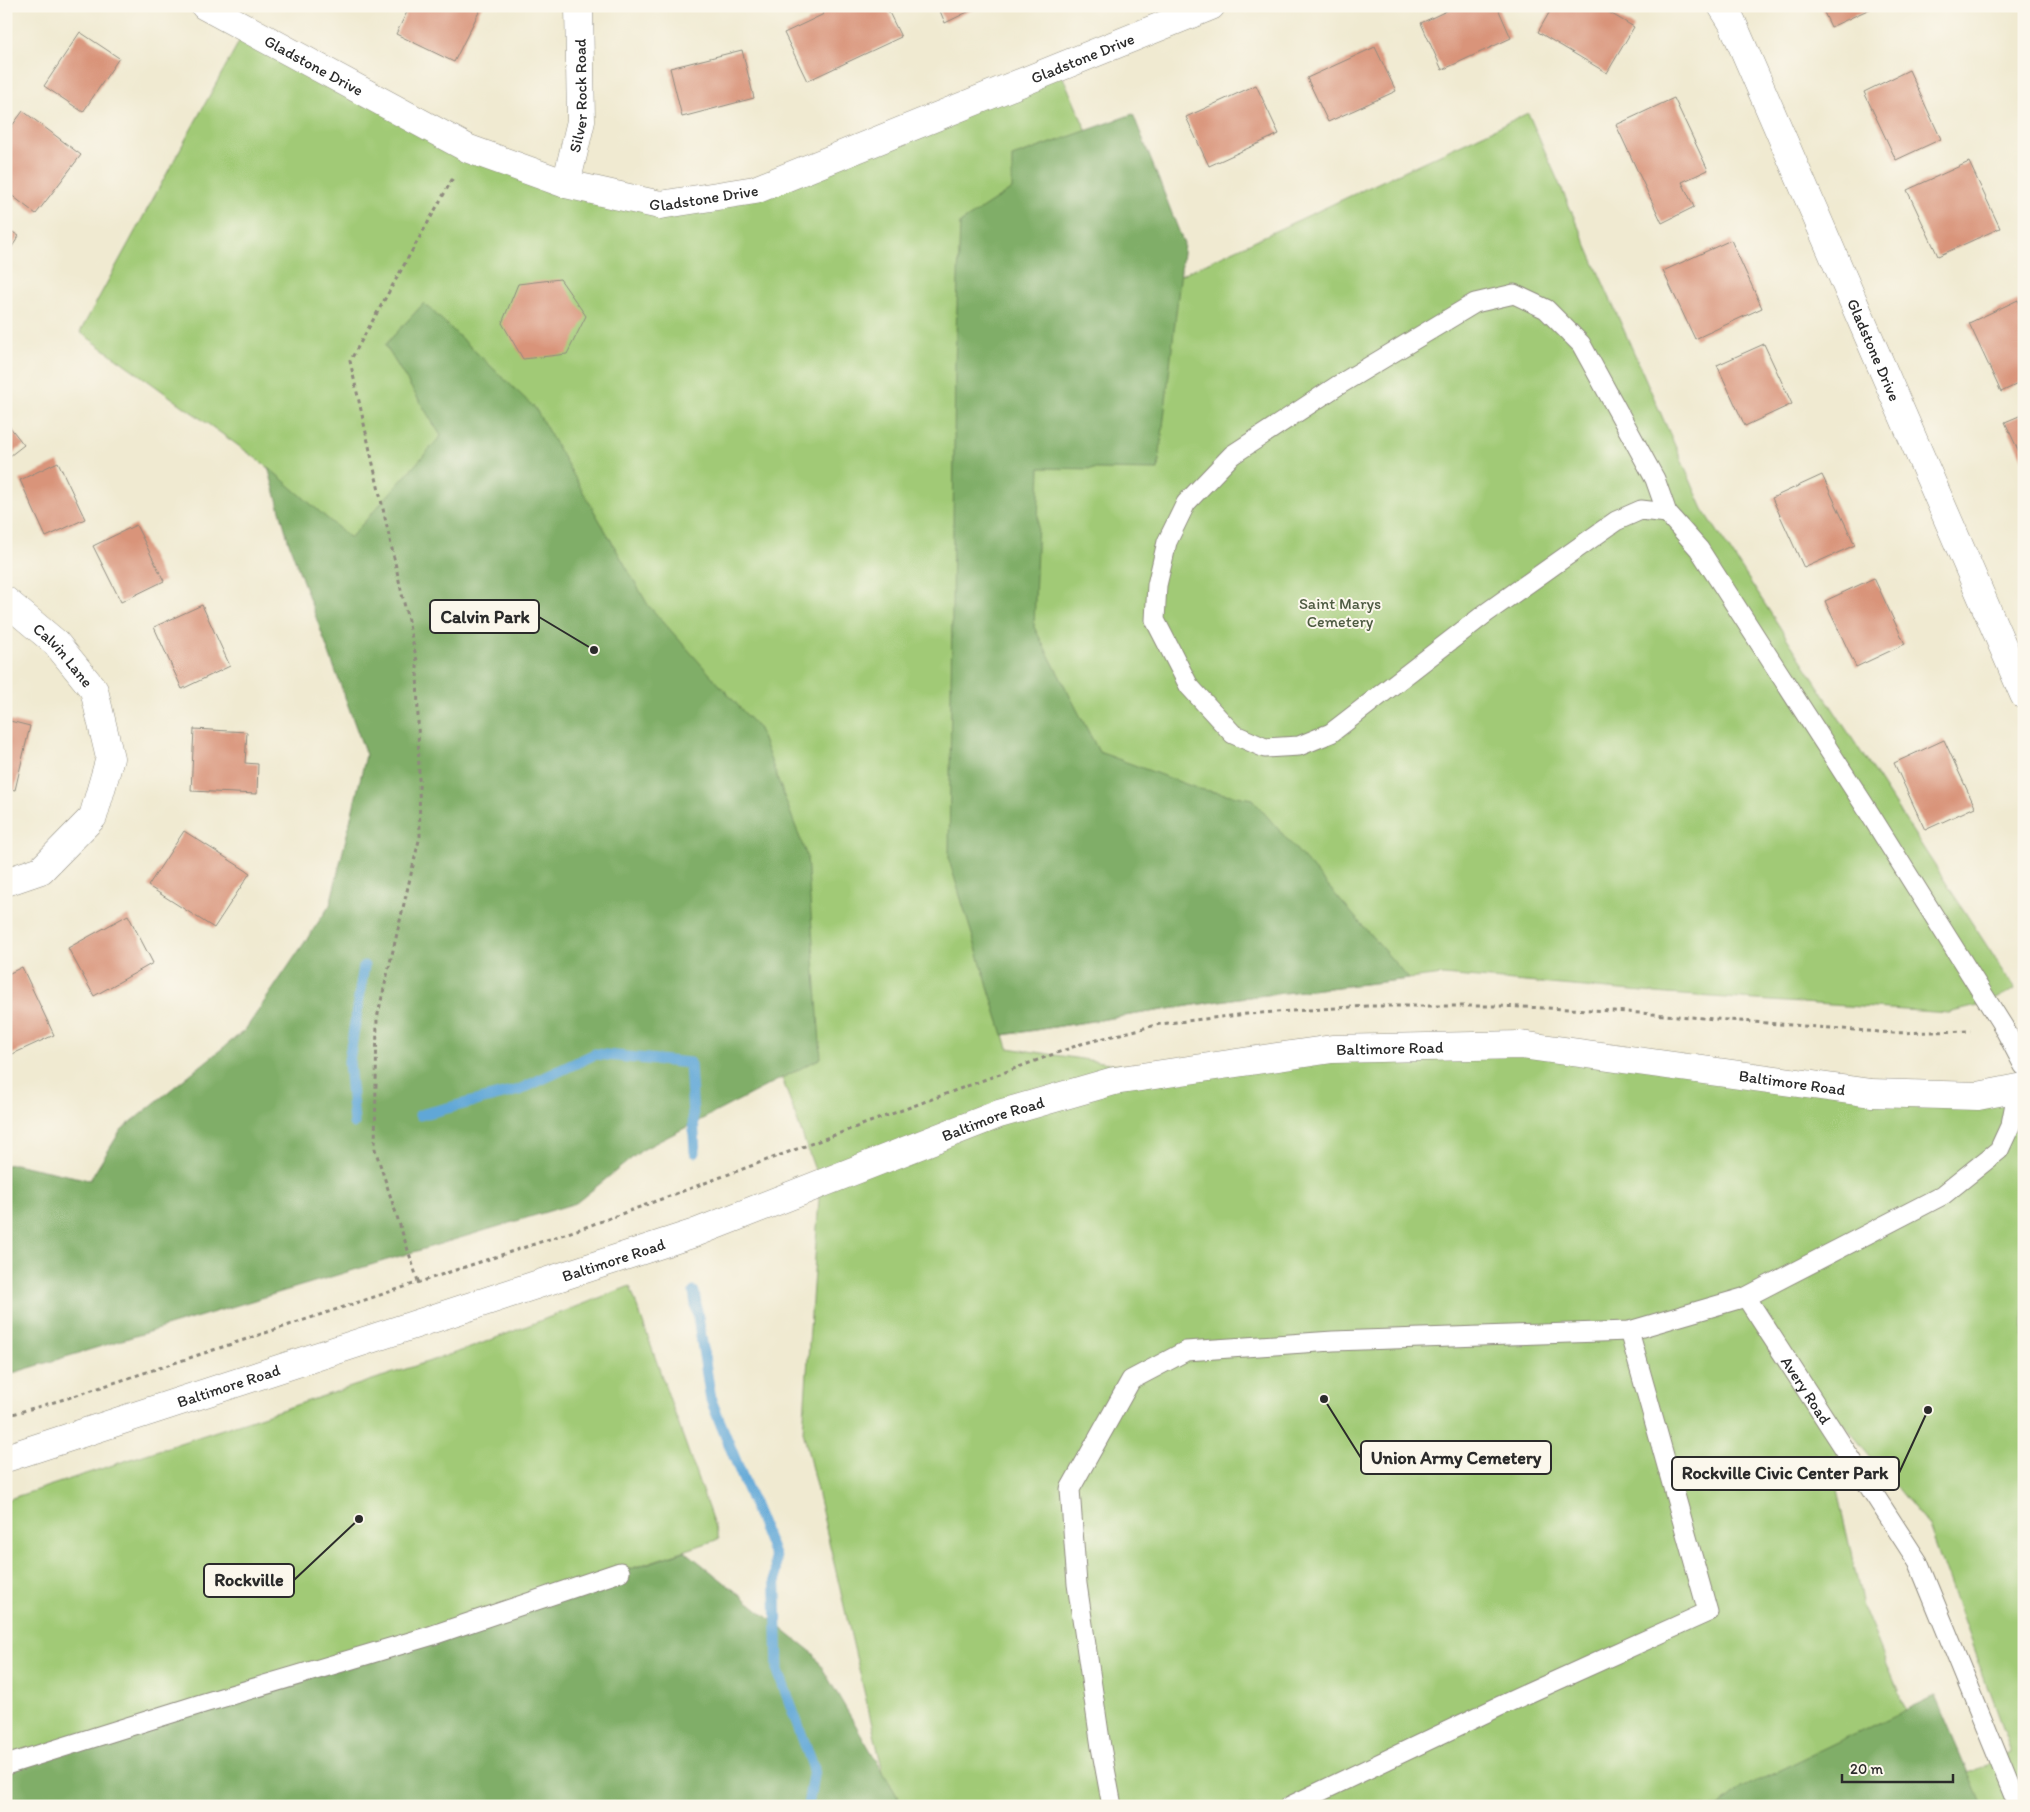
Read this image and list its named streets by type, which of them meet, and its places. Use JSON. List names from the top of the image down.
{
  "streets": {
    "street": [
      "Gladstone Drive",
      "Silver Rock Road",
      "Calvin Lane",
      "Baltimore Road"
    ],
    "lane": ["Avery Road"]
  },
  "crossings": [
    ["Gladstone Drive", "Silver Rock Road"]
  ],
  "parks": ["Saint Marys Cemetery"],
  "places": [
    "Calvin Park",
    "Union Army Cemetery",
    "Rockville Civic Center Park",
    "Rockville"
  ],
  "scale_bar": "20 m"
}
